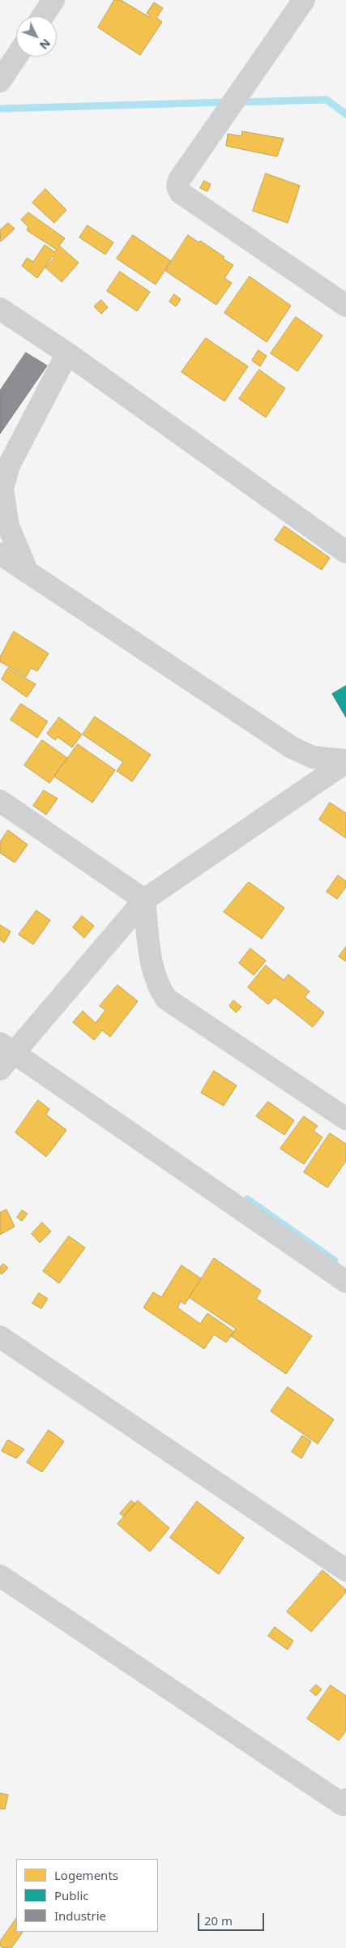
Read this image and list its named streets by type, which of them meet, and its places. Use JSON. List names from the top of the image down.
{
  "legend": ["Logements", "Public", "Industrie"],
  "scale_bar": "20 m",
  "north": "bottom right"
}
